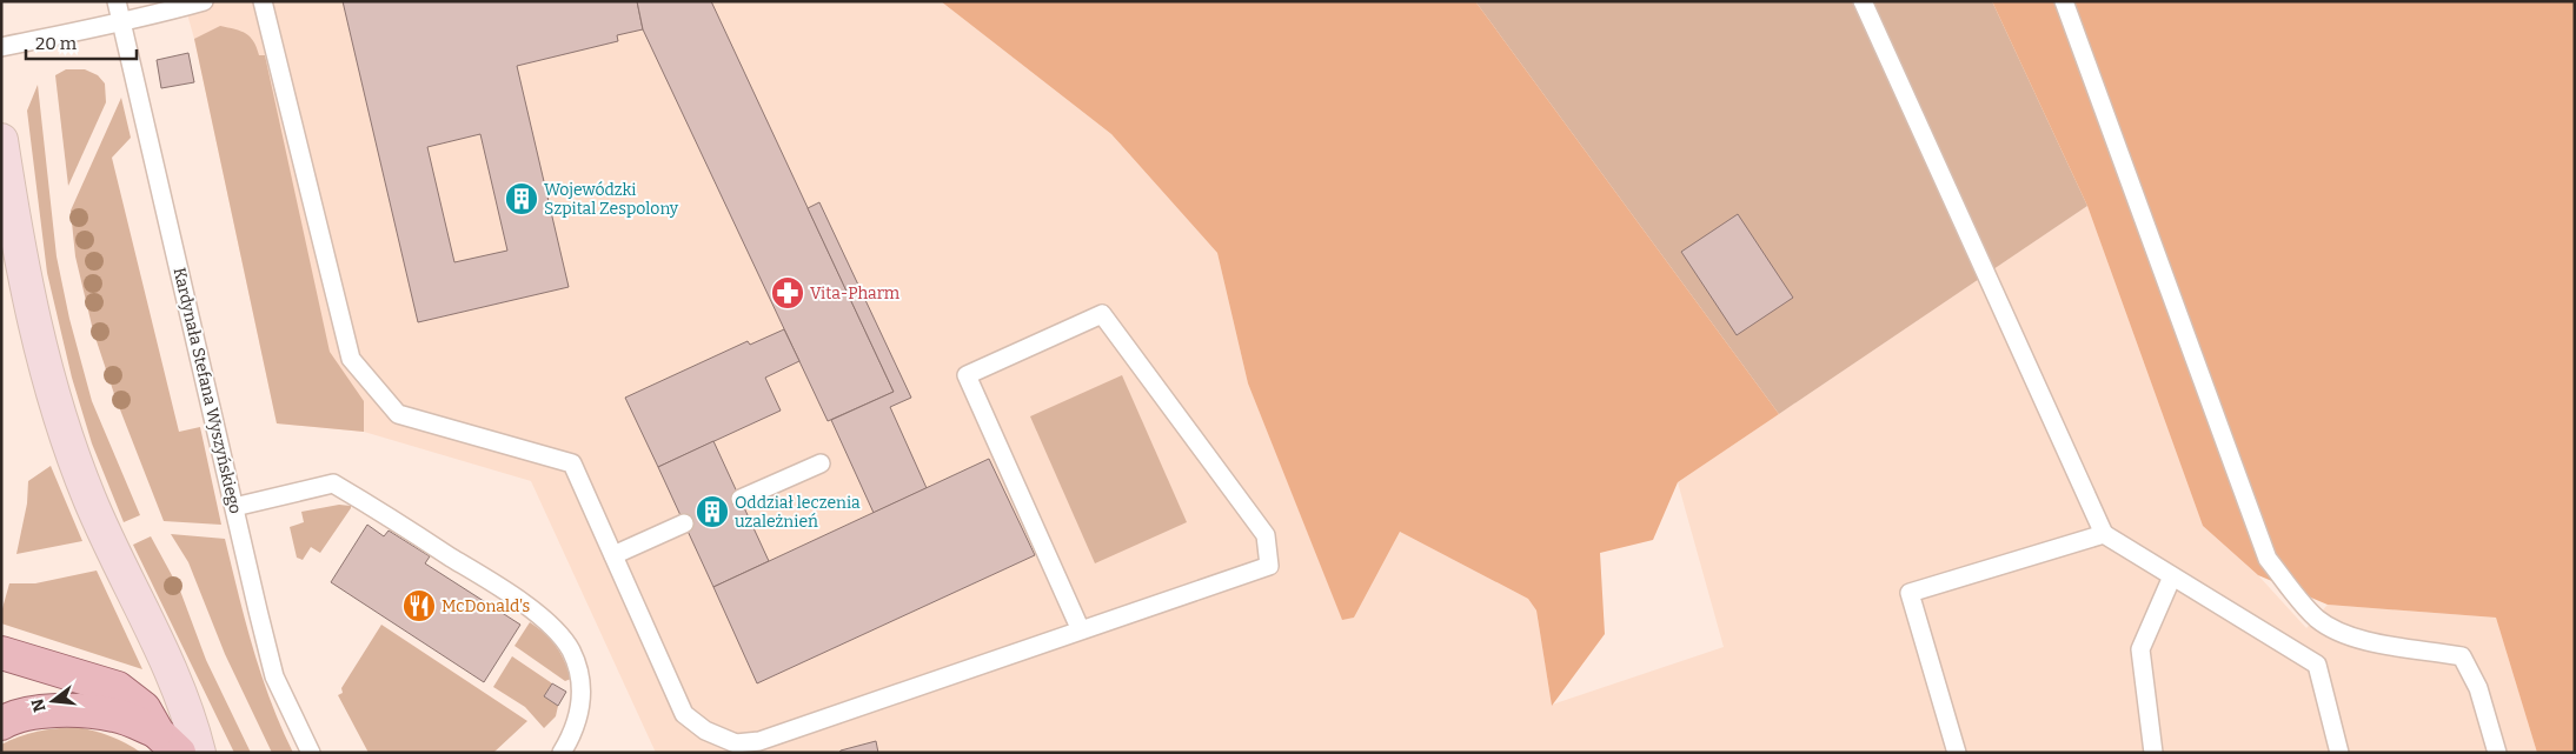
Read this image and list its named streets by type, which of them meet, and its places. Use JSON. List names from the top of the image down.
{
  "streets": {
    "lane": ["Kardynała Stefana Wyszyńskiego"]
  },
  "places": {
    "building": ["Wojewódzki Szpital Zespolony", "Oddział leczenia uzależnień"],
    "pharmacy": ["Vita-Pharm"],
    "restaurant": ["McDonald's"]
  },
  "scale_bar": "20 m",
  "north": "left"
}
